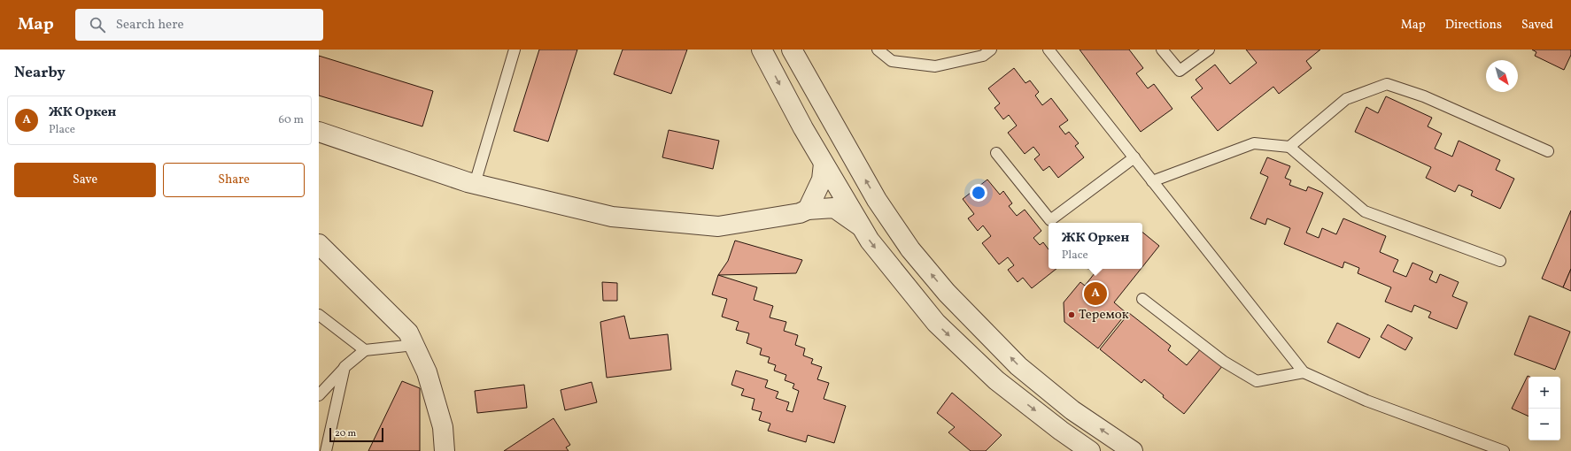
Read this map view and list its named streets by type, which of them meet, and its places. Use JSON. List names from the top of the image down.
{
  "places": ["Теремок"],
  "scale_bar": "20 m",
  "north": "bottom right",
  "page": {
    "header": "Map",
    "search": "Search here",
    "nav": ["Map", "Directions", "Saved"],
    "heading": "Nearby",
    "list": [
      {
        "mark": "A",
        "name": "ЖК Оркен",
        "note": "Place",
        "value": "60 m"
      }
    ],
    "buttons": ["Save", "Share"],
    "popup": ["ЖК Оркен", "Place"],
    "pins": "A",
    "map_buttons": ["+", "−"],
    "scale": "20 m"
  }
}
